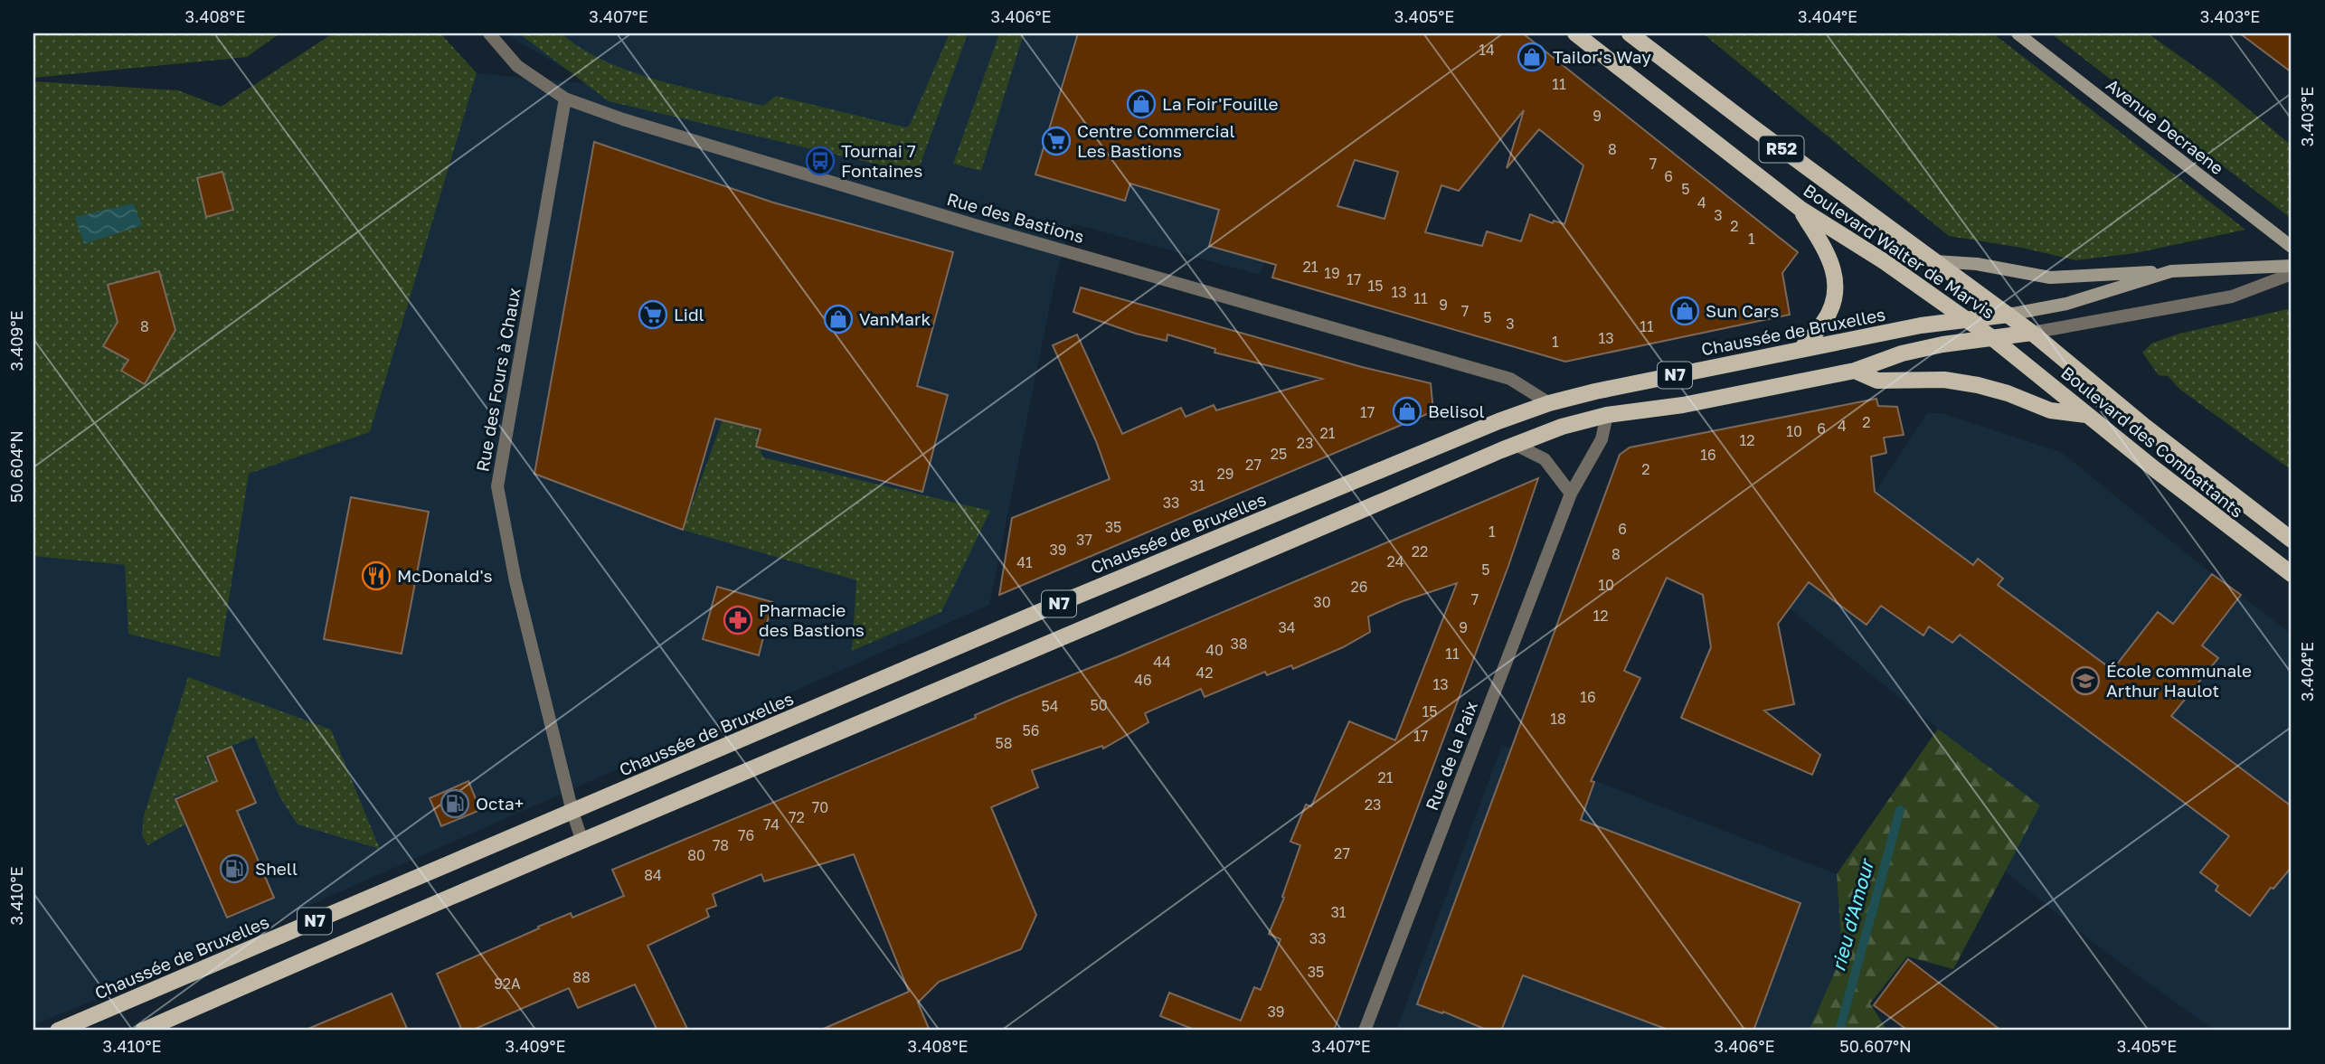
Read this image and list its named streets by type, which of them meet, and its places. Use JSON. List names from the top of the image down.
{
  "streets": {
    "main road": [
      "R52",
      "Boulevard Walter de Marvis",
      "Chaussée de Bruxelles",
      "N7",
      "Boulevard des Combattants"
    ],
    "street": [
      "Avenue Decraene",
      "Rue des Bastions",
      "Rue des Fours à Chaux",
      "Rue de la Paix"
    ]
  },
  "crossings": [
    ["Rue des Bastions", "Chaussée de Bruxelles"],
    ["Rue des Bastions", "Rue des Fours à Chaux"],
    ["Boulevard Walter de Marvis", "Chaussée de Bruxelles"],
    ["Boulevard Walter de Marvis", "N7"],
    ["Boulevard Walter de Marvis", "Boulevard des Combattants"],
    ["Chaussée de Bruxelles", "Rue des Fours à Chaux"],
    ["Chaussée de Bruxelles", "Boulevard des Combattants"],
    ["N7", "Rue des Fours à Chaux"],
    ["N7", "Boulevard des Combattants"],
    ["N7", "Rue de la Paix"]
  ],
  "water": ["rieu d'Amour"],
  "places": {
    "shop": [
      "Tailor's Way",
      "La Foir'Fouille",
      "Sun Cars",
      "VanMark",
      "Belisol"
    ],
    "supermarket": ["Centre Commercial Les Bastions", "Lidl"],
    "bus stop": ["Tournai 7 Fontaines"],
    "restaurant": ["McDonald's"],
    "pharmacy": ["Pharmacie des Bastions"],
    "school or university": ["École communale Arthur Haulot"],
    "fuel station": ["Octa+", "Shell"]
  },
  "house_numbers": [
    "14",
    "11",
    "9",
    "8",
    "7",
    "6",
    "5",
    "4",
    "3",
    "2",
    "1",
    "21",
    "19",
    "17",
    "15",
    "13",
    "11",
    "9",
    "7",
    "5",
    "3",
    "8",
    "11",
    "13",
    "1",
    "17",
    "2",
    "4",
    "6",
    "10",
    "21",
    "12",
    "23",
    "25",
    "16",
    "27",
    "2",
    "29",
    "31",
    "33",
    "35",
    "6",
    "1",
    "37",
    "39",
    "22",
    "8",
    "24",
    "41",
    "5",
    "10",
    "26",
    "7",
    "30",
    "12",
    "34",
    "9",
    "38",
    "40",
    "11",
    "44",
    "42",
    "46",
    "13",
    "16",
    "50",
    "54",
    "15",
    "18",
    "56",
    "17",
    "58",
    "21",
    "23",
    "70",
    "72",
    "74",
    "76",
    "78",
    "27",
    "80",
    "84",
    "31",
    "33",
    "35",
    "88",
    "92A",
    "39"
  ],
  "coordinates": [
    "3.408°E",
    "3.407°E",
    "3.406°E",
    "3.405°E",
    "3.404°E",
    "3.403°E",
    "3.409°E",
    "50.604°N",
    "3.410°E",
    "50.607°N"
  ]
}
